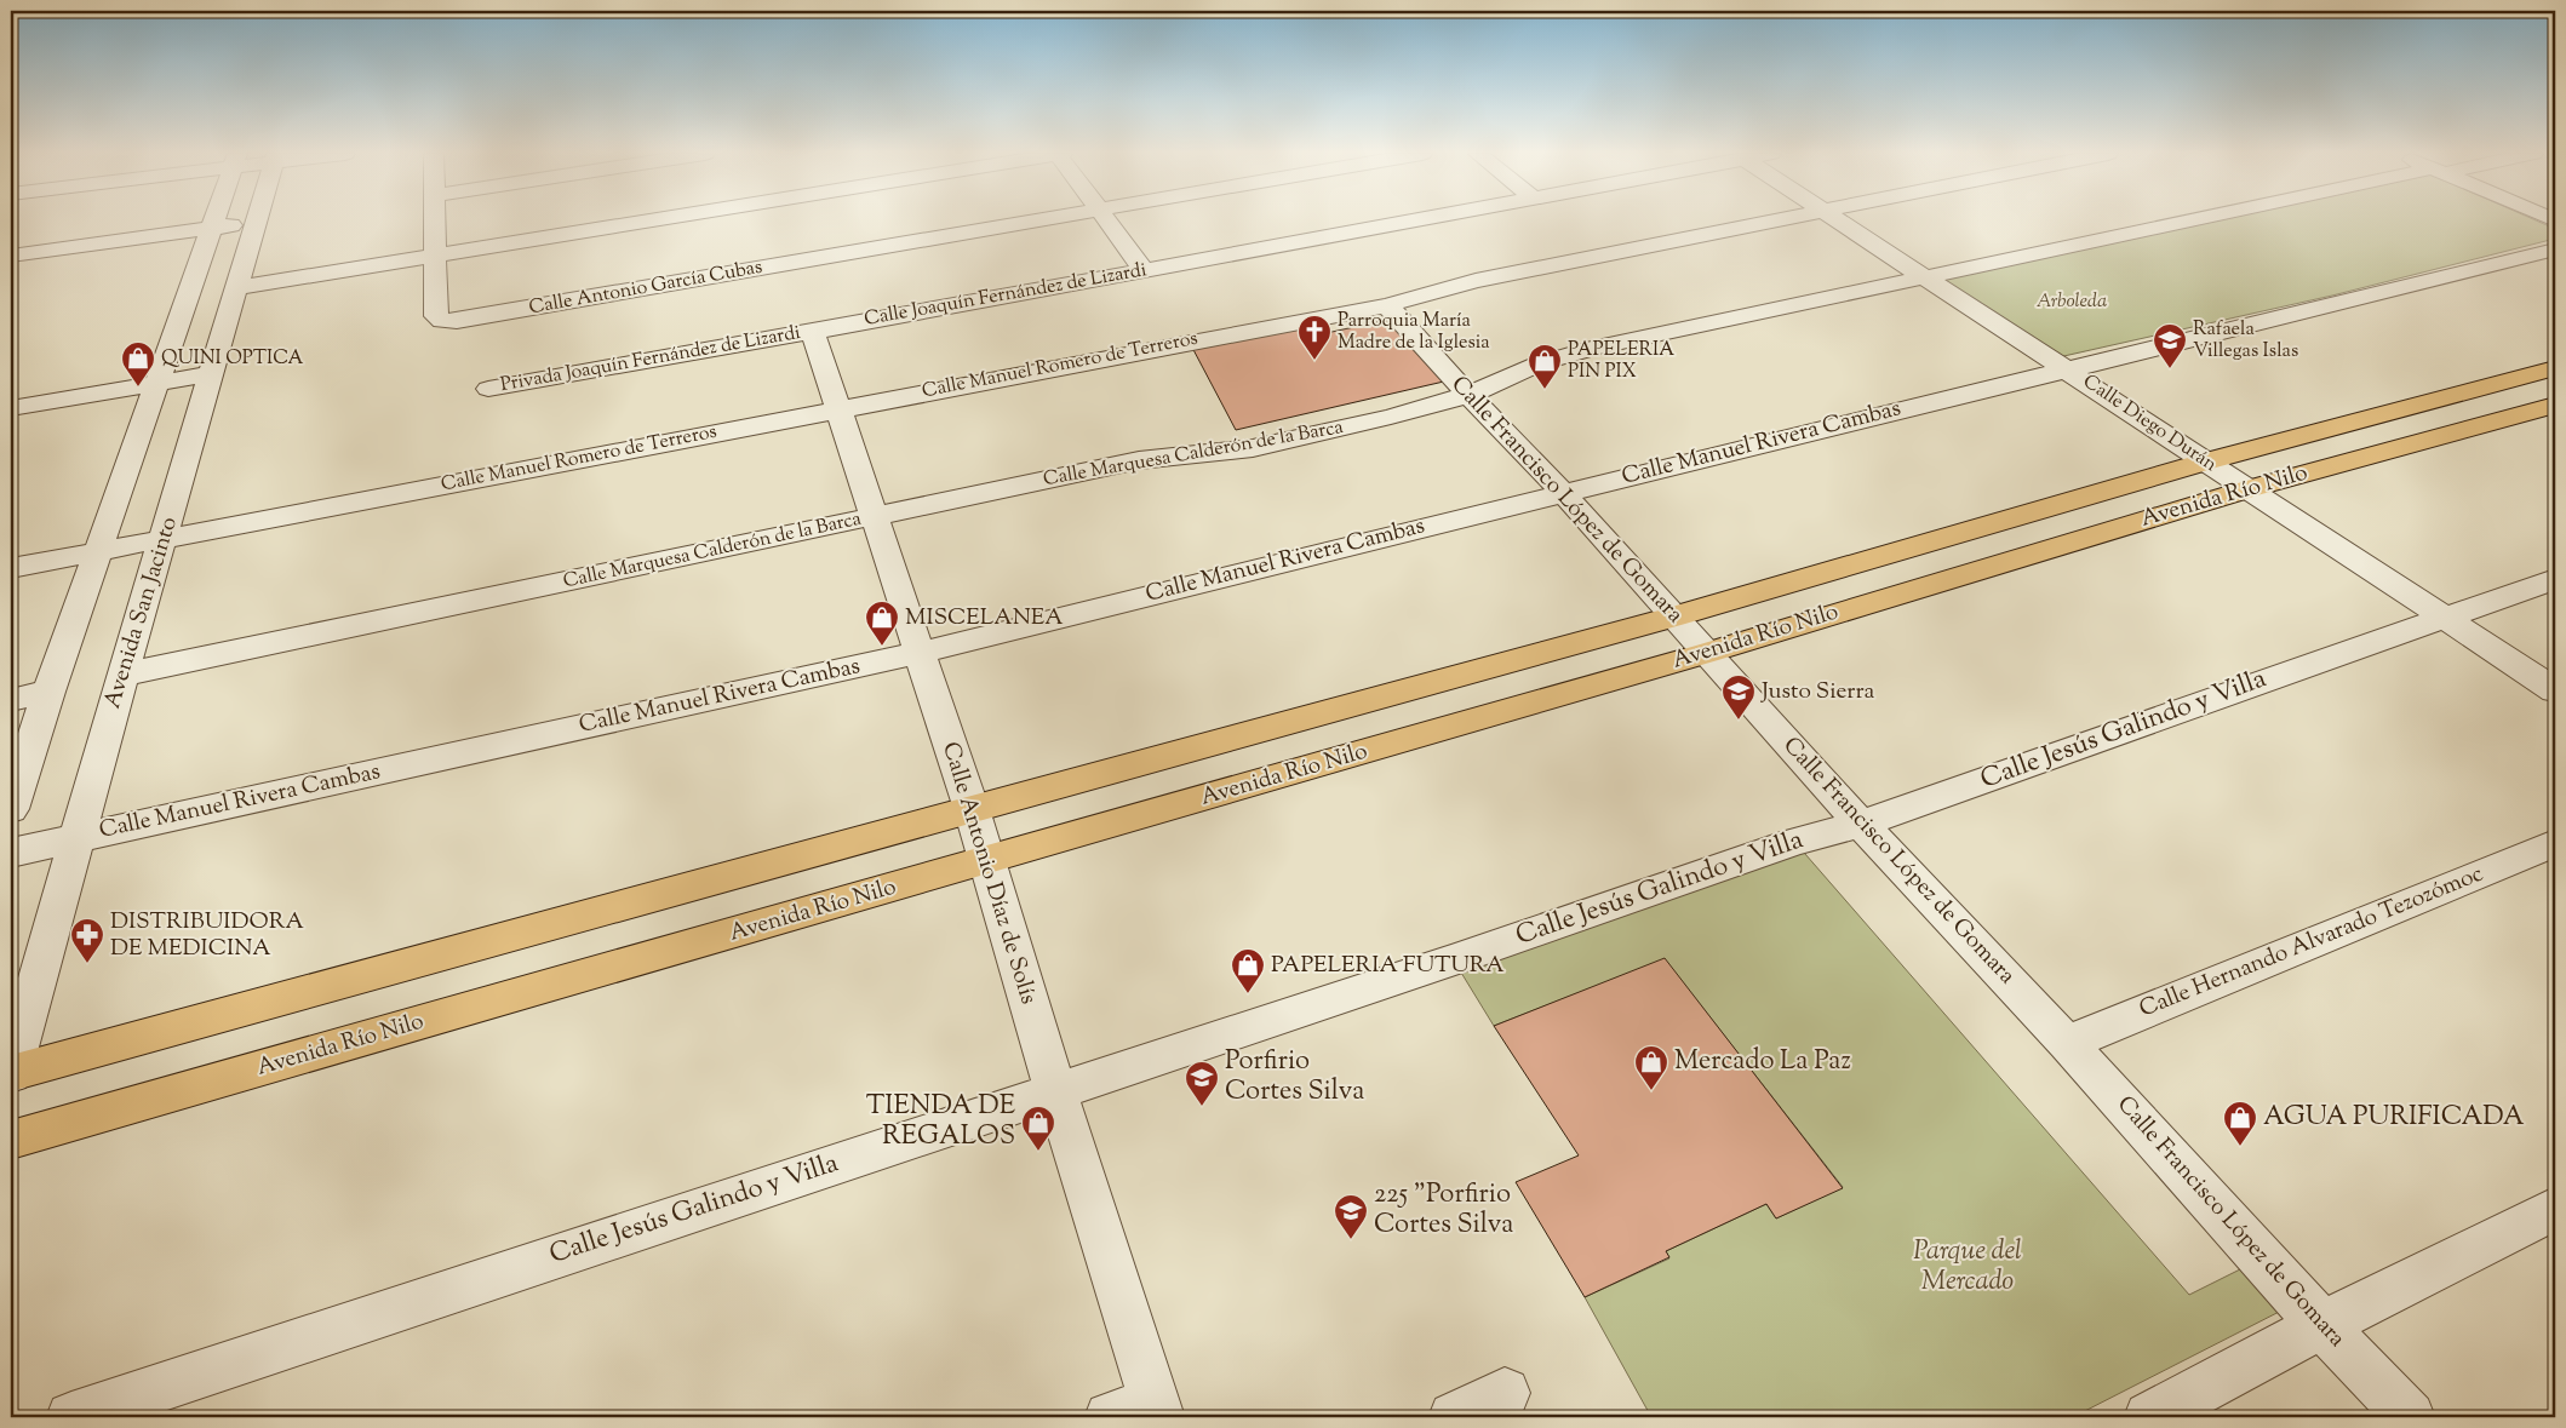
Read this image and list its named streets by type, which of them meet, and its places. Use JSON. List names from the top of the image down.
{
  "streets": {
    "main road": ["Avenida Río Nilo"],
    "street": [
      "Calle Antonio García Cubas",
      "Calle Joaquín Fernández de Lizardi",
      "Privada Joaquín Fernández de Lizardi",
      "Calle Manuel Romero de Terreros",
      "Calle Diego Durán",
      "Calle Manuel Rivera Cambas",
      "Calle Marquesa Calderón de la Barca",
      "Calle Francisco López de Gomara",
      "Avenida San Jacinto",
      "Calle Jesús Galindo y Villa",
      "Calle Antonio Díaz de Solís",
      "Calle Hernando Alvarado Tezozómoc"
    ]
  },
  "crossings": [
    ["Calle Joaquín Fernández de Lizardi", "Privada Joaquín Fernández de Lizardi"],
    ["Calle Joaquín Fernández de Lizardi", "Calle Antonio Díaz de Solís"],
    ["Privada Joaquín Fernández de Lizardi", "Calle Antonio Díaz de Solís"],
    ["Calle Manuel Romero de Terreros", "Calle Francisco López de Gomara"],
    ["Calle Manuel Romero de Terreros", "Avenida San Jacinto"],
    ["Calle Manuel Romero de Terreros", "Calle Antonio Díaz de Solís"],
    ["Calle Diego Durán", "Calle Manuel Rivera Cambas"],
    ["Calle Diego Durán", "Calle Marquesa Calderón de la Barca"],
    ["Calle Diego Durán", "Avenida Río Nilo"],
    ["Calle Diego Durán", "Calle Jesús Galindo y Villa"],
    ["Calle Manuel Rivera Cambas", "Calle Francisco López de Gomara"],
    ["Calle Manuel Rivera Cambas", "Avenida San Jacinto"],
    ["Calle Manuel Rivera Cambas", "Calle Antonio Díaz de Solís"],
    ["Calle Marquesa Calderón de la Barca", "Calle Francisco López de Gomara"],
    ["Calle Marquesa Calderón de la Barca", "Avenida San Jacinto"],
    ["Calle Marquesa Calderón de la Barca", "Calle Antonio Díaz de Solís"],
    ["Avenida Río Nilo", "Calle Francisco López de Gomara"],
    ["Avenida Río Nilo", "Avenida San Jacinto"],
    ["Avenida Río Nilo", "Calle Antonio Díaz de Solís"],
    ["Calle Francisco López de Gomara", "Calle Jesús Galindo y Villa"],
    ["Calle Francisco López de Gomara", "Calle Hernando Alvarado Tezozómoc"],
    ["Calle Jesús Galindo y Villa", "Calle Antonio Díaz de Solís"]
  ],
  "parks": ["Arboleda", "Parque del Mercado"],
  "places": {
    "church": ["Parroquia María Madre de la Iglesia"],
    "school or university": [
      "Rafaela Villegas Islas",
      "Justo Sierra",
      "Porfirio Cortes Silva",
      "225 \"Porfirio Cortes Silva"
    ],
    "shop": [
      "QUINI OPTICA",
      "PAPELERIA PIN PIX",
      "MISCELANEA",
      "PAPELERIA FUTURA",
      "Mercado La Paz",
      "AGUA PURIFICADA",
      "TIENDA DE REGALOS"
    ],
    "pharmacy": ["DISTRIBUIDORA DE MEDICINA"]
  }
}
